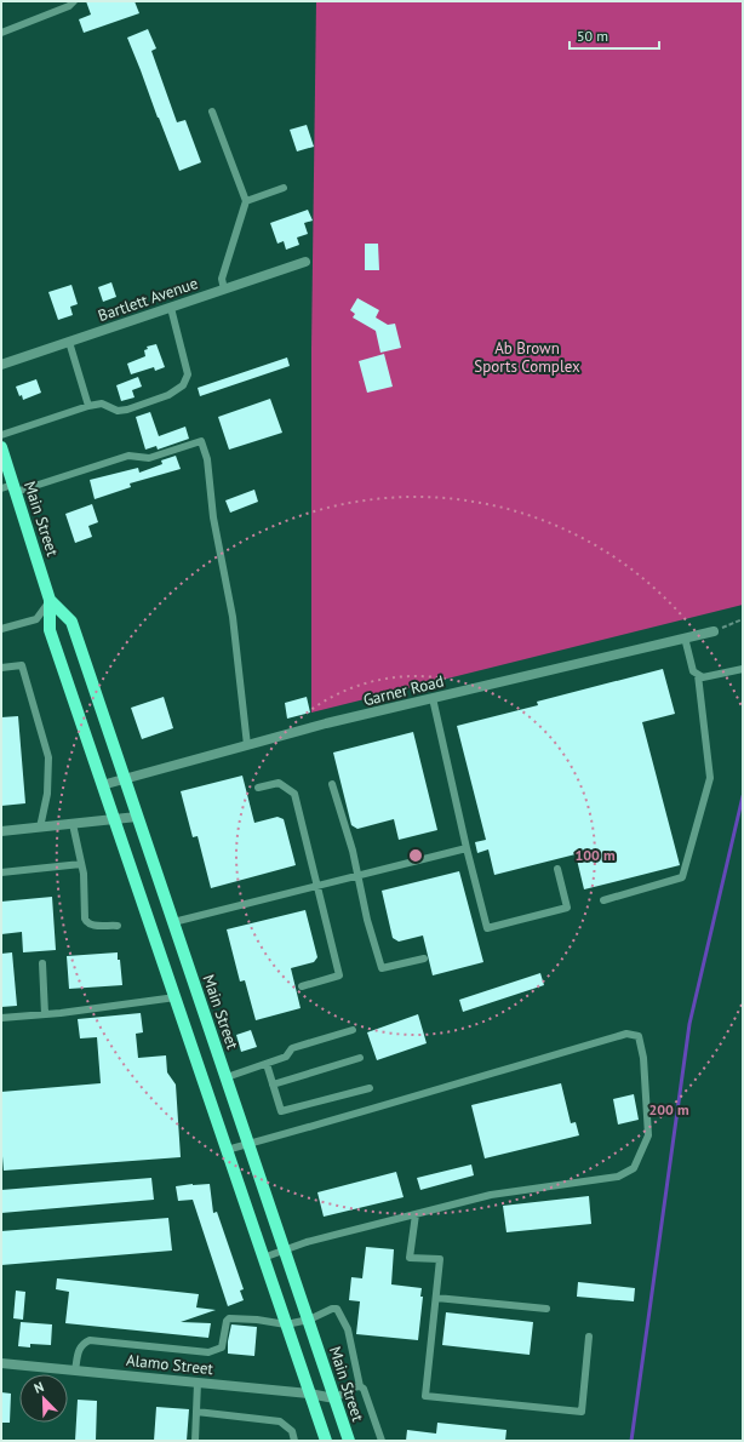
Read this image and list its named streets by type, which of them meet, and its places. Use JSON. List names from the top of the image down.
{
  "streets": {
    "main road": ["Main Street"],
    "street": ["Bartlett Avenue", "Garner Road", "Alamo Street"]
  },
  "crossings": [
    ["Main Street", "Garner Road"],
    ["Main Street", "Alamo Street"]
  ],
  "parks": ["Ab Brown Sports Complex"],
  "scale_bar": "50 m",
  "north": "top left",
  "rings": ["100 m", "200 m"]
}
